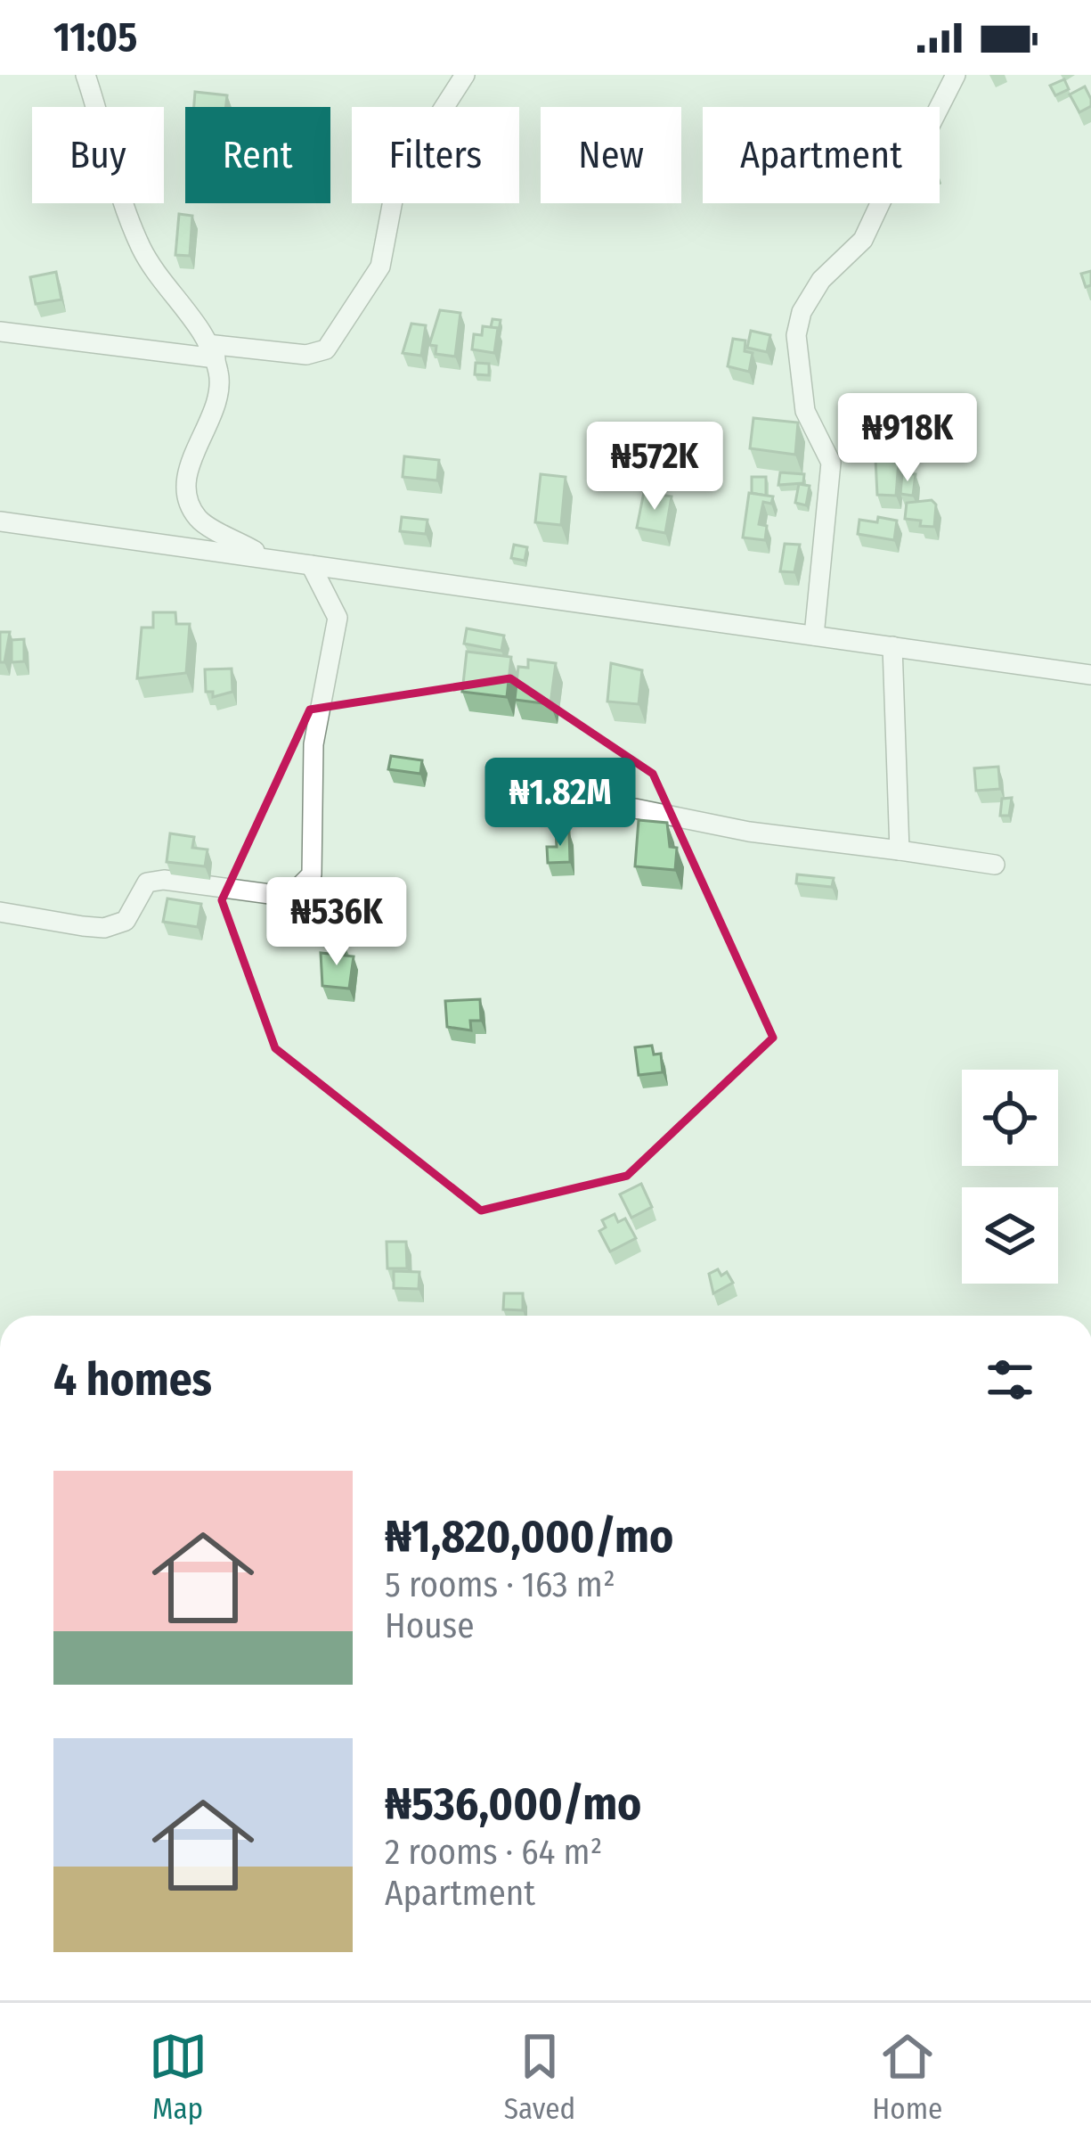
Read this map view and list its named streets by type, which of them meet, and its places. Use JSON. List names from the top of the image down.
{
  "page": {
    "status": "11:05",
    "chip": [
      "Buy",
      "Rent",
      "Filters",
      "New",
      "Apartment"
    ],
    "price": [
      "₦918K",
      "₦572K",
      "₦1.82M",
      "₦536K"
    ],
    "heading": "4 homes",
    "list": [
      {
        "name": "₦1,820,000/mo",
        "note": "5 rooms · 163 m² · House"
      },
      {
        "name": "₦536,000/mo",
        "note": "2 rooms · 64 m² · Apartment"
      }
    ],
    "tabs": ["Map", "Saved", "Home"]
  }
}
